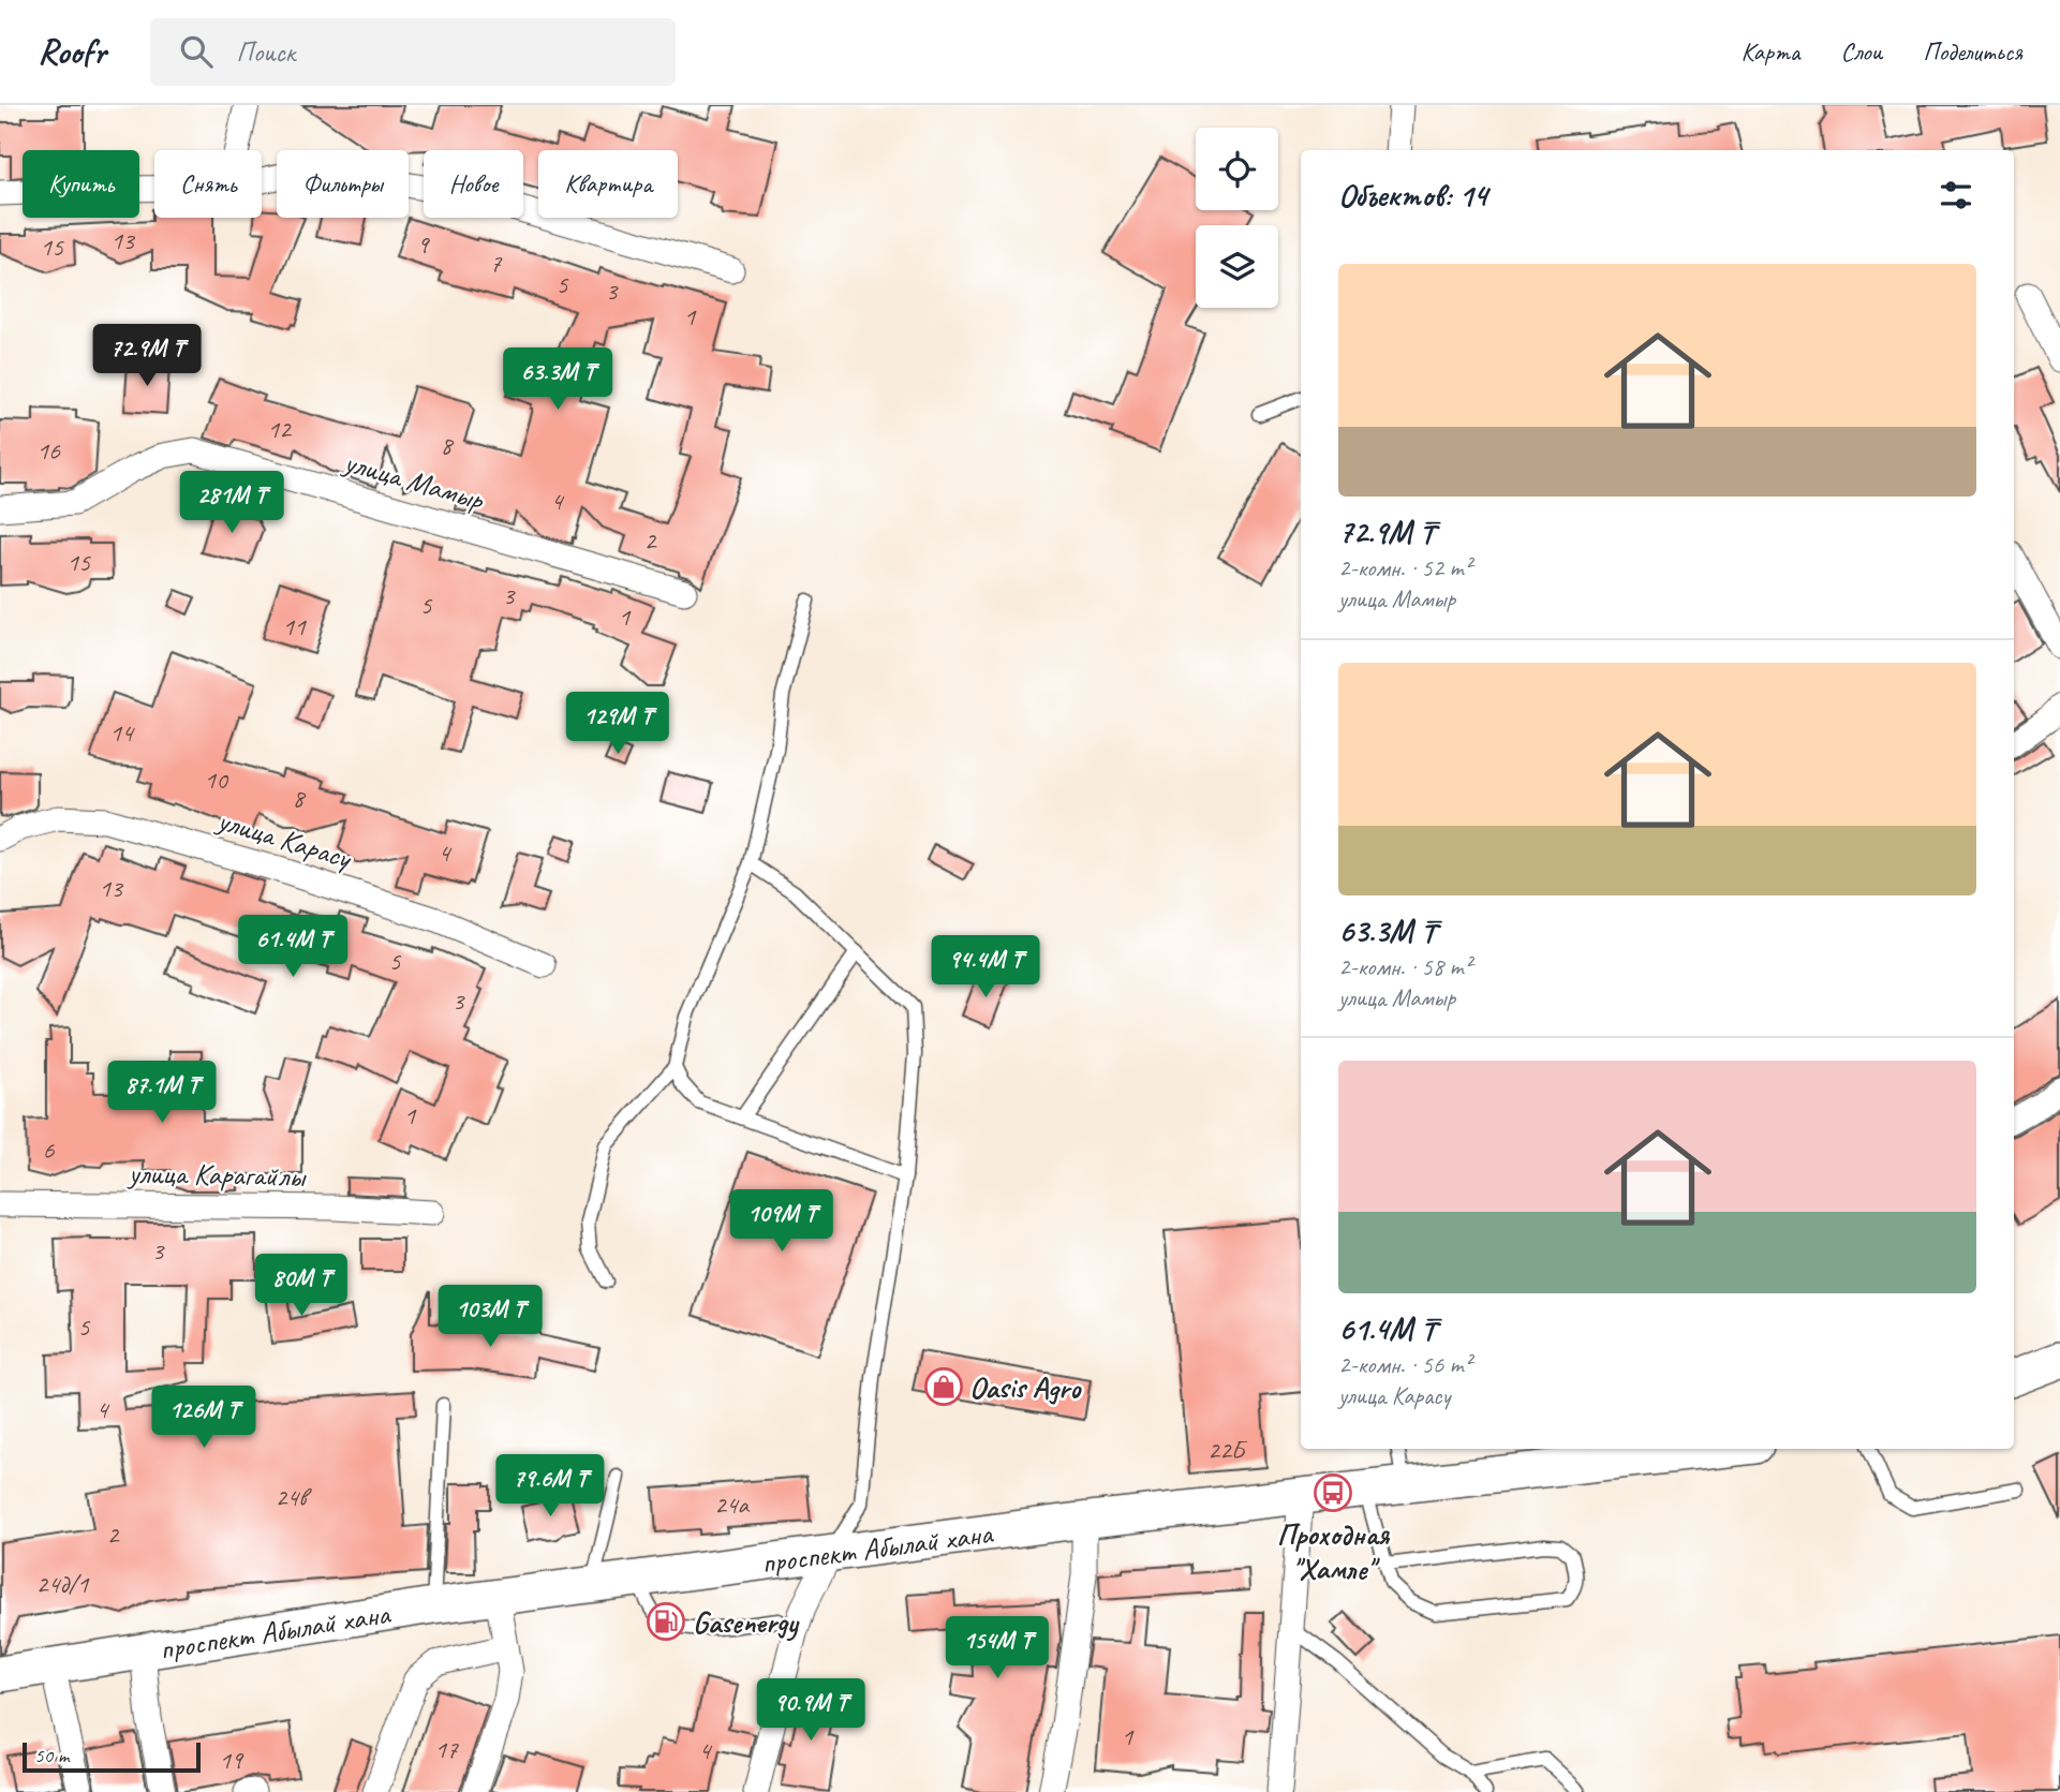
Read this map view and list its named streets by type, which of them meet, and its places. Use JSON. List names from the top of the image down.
{
  "streets": {
    "main road": ["проспект Абылай хана"],
    "street": ["улица Мамыр", "улица Карасу", "улица Карагайлы"]
  },
  "places": {
    "shop": ["Oasis Agro"],
    "bus stop": ["Проходная \"Хамле\""],
    "fuel station": ["Gasenergy"]
  },
  "house_numbers": [
    "13",
    "9",
    "15",
    "7",
    "5",
    "3",
    "1",
    "12",
    "8",
    "16",
    "4",
    "2",
    "15",
    "3",
    "5",
    "1",
    "11",
    "14",
    "10",
    "8",
    "4",
    "13",
    "5",
    "3",
    "1",
    "6",
    "3",
    "5",
    "4",
    "22Б",
    "24в",
    "24а",
    "2",
    "24д/1",
    "1",
    "17",
    "4",
    "19"
  ],
  "scale_bar": "50 m",
  "page": {
    "header": "Roofr",
    "search": "Поиск",
    "nav": ["Карта", "Слои", "Поделиться"],
    "chip": [
      "Купить",
      "Снять",
      "Фильтры",
      "Новое",
      "Квартира"
    ],
    "heading": "Объектов: 14",
    "list": [
      {
        "name": "72.9M ₸",
        "note": "2-комн. · 52 m² · улица Мамыр"
      },
      {
        "name": "63.3M ₸",
        "note": "2-комн. · 58 m² · улица Мамыр"
      },
      {
        "name": "61.4M ₸",
        "note": "2-комн. · 56 m² · улица Карасу"
      }
    ],
    "price": [
      "72.9M ₸",
      "63.3M ₸",
      "281M ₸",
      "129M ₸",
      "61.4M ₸",
      "94.4M ₸",
      "87.1M ₸",
      "109M ₸",
      "80M ₸",
      "103M ₸",
      "126M ₸",
      "79.6M ₸",
      "154M ₸",
      "90.9M ₸"
    ],
    "scale": "50 m"
  }
}
